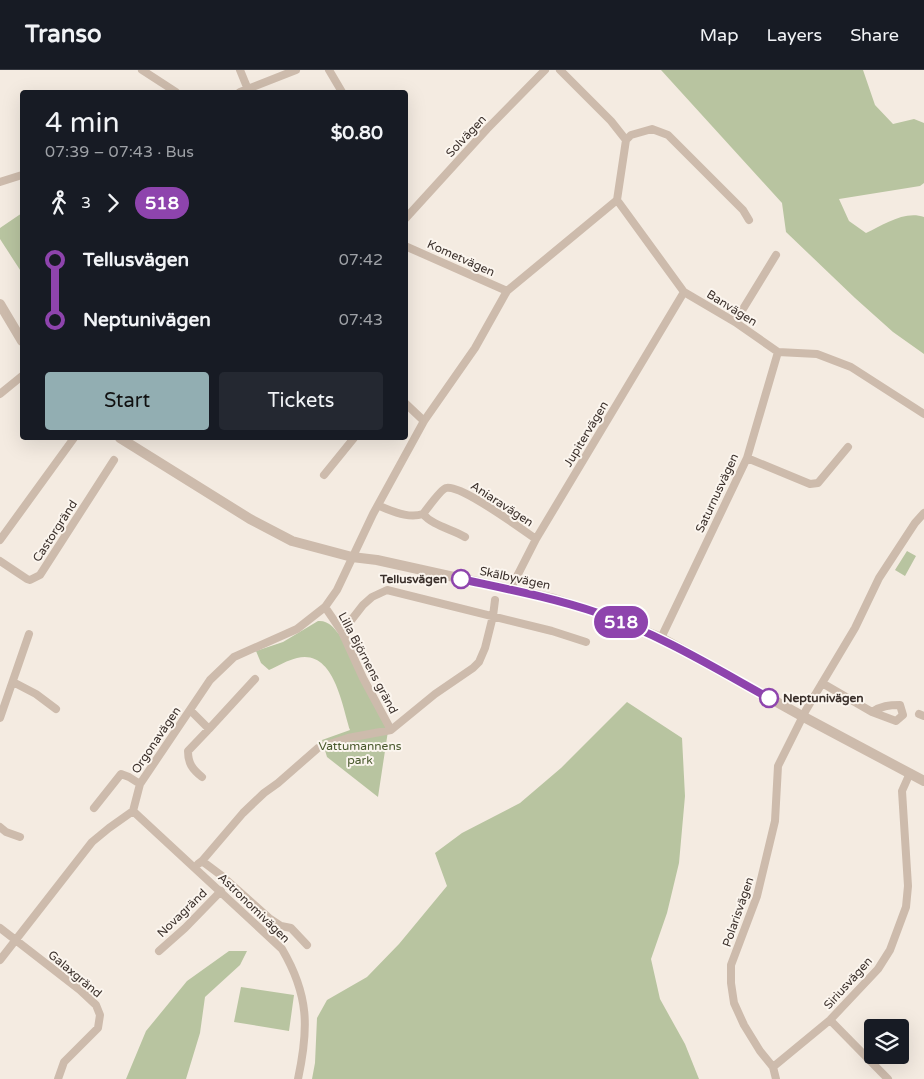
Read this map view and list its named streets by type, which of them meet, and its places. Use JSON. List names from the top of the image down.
{
  "streets": {
    "street": [
      "Solvägen",
      "Kometvägen",
      "Banvägen",
      "Jupitervägen",
      "Saturnusvägen",
      "Aniaravägen",
      "Castorgränd",
      "Skälbyvägen",
      "Lilla Björnens gränd",
      "Orgonavägen",
      "Astronomivägen",
      "Polarisvägen",
      "Novagränd",
      "Galaxgränd",
      "Siriusvägen"
    ]
  },
  "crossings": [
    ["Banvägen", "Jupitervägen"],
    ["Banvägen", "Saturnusvägen"],
    ["Jupitervägen", "Aniaravägen"],
    ["Jupitervägen", "Skälbyvägen"],
    ["Saturnusvägen", "Skälbyvägen"],
    ["Skälbyvägen", "Orgonavägen"],
    ["Skälbyvägen", "Polarisvägen"],
    ["Skälbyvägen", "Siriusvägen"],
    ["Lilla Björnens gränd", "Orgonavägen"],
    ["Orgonavägen", "Astronomivägen"],
    ["Astronomivägen", "Novagränd"],
    ["Polarisvägen", "Siriusvägen"]
  ],
  "parks": ["Vattumannens park"],
  "places": ["Tellusvägen", "Neptunivägen"],
  "lines": ["bus line 518"],
  "page": {
    "header": "Transo",
    "nav": ["Map", "Layers", "Share"],
    "on_map": "518",
    "heading": ["4 min", "07:39 – 07:43 · Bus", "$0.80"],
    "legs": ["3", "518"],
    "list": [
      {
        "name": "Tellusvägen",
        "value": "07:42"
      },
      {
        "name": "Neptunivägen",
        "value": "07:43"
      }
    ],
    "buttons": ["Start", "Tickets"]
  }
}
